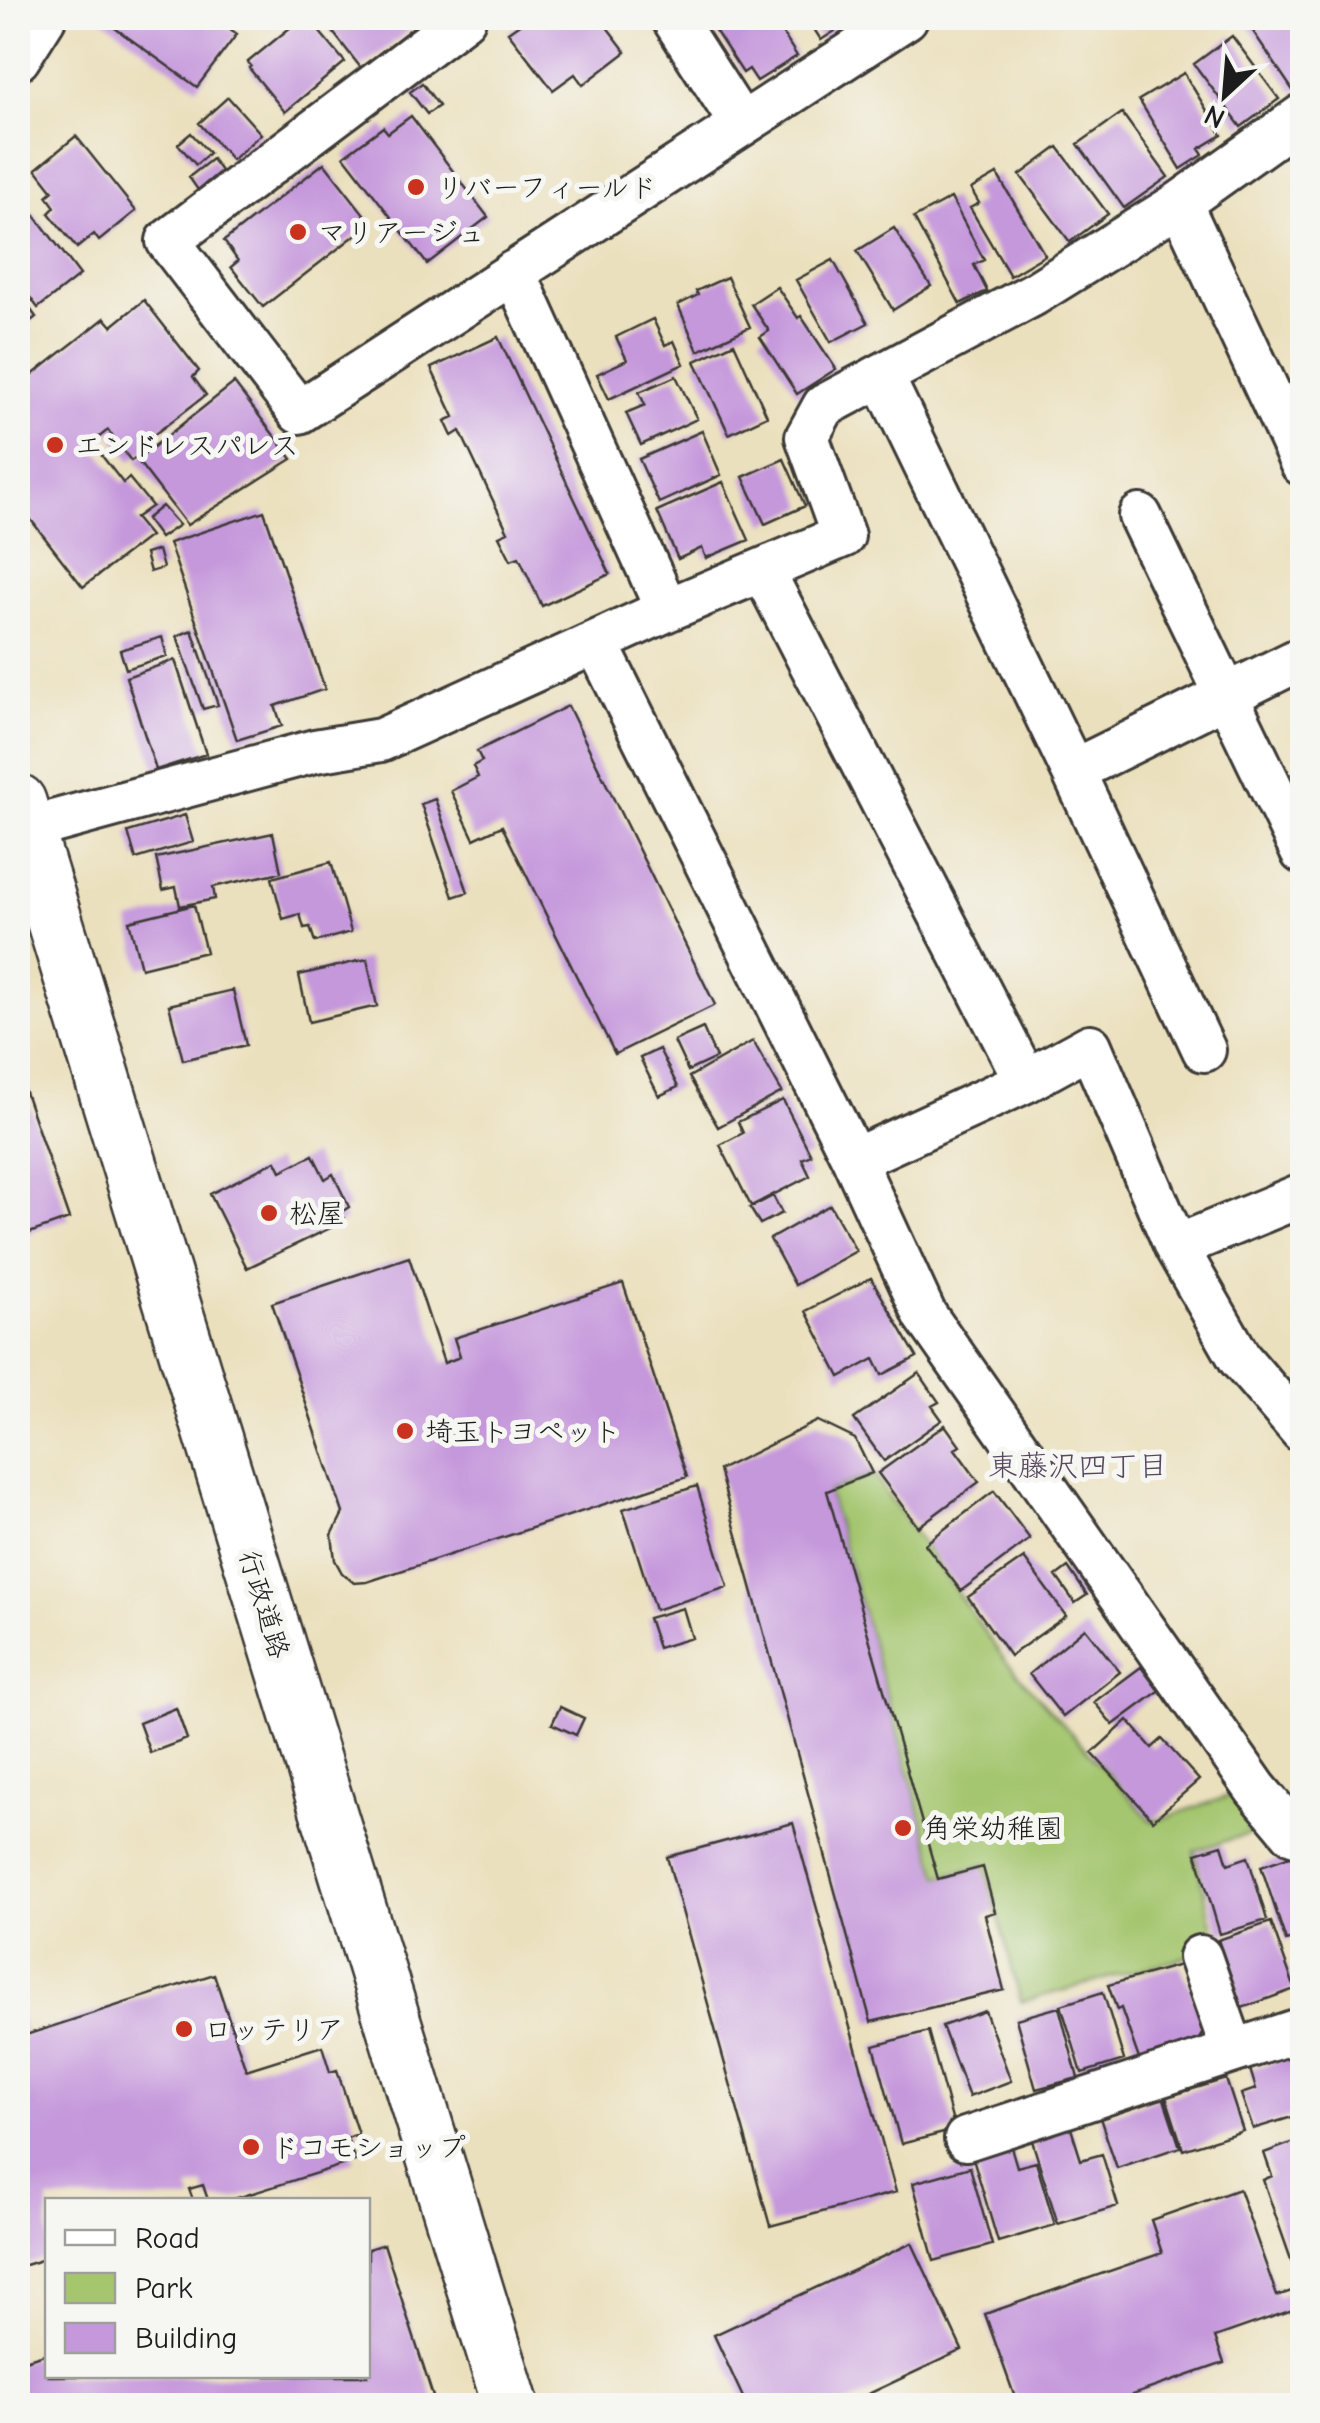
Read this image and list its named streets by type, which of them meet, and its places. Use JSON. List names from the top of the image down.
{
  "streets": {
    "highway": ["行政道路"]
  },
  "districts": ["東藤沢四丁目"],
  "places": [
    "リバーフィールド",
    "マリアージュ",
    "エンドレスパレス",
    "松屋",
    "埼玉トヨペット",
    "角栄幼稚園",
    "ロッテリア",
    "ドコモショップ"
  ],
  "legend": ["Road", "Park", "Building"],
  "north": "bottom left"
}
